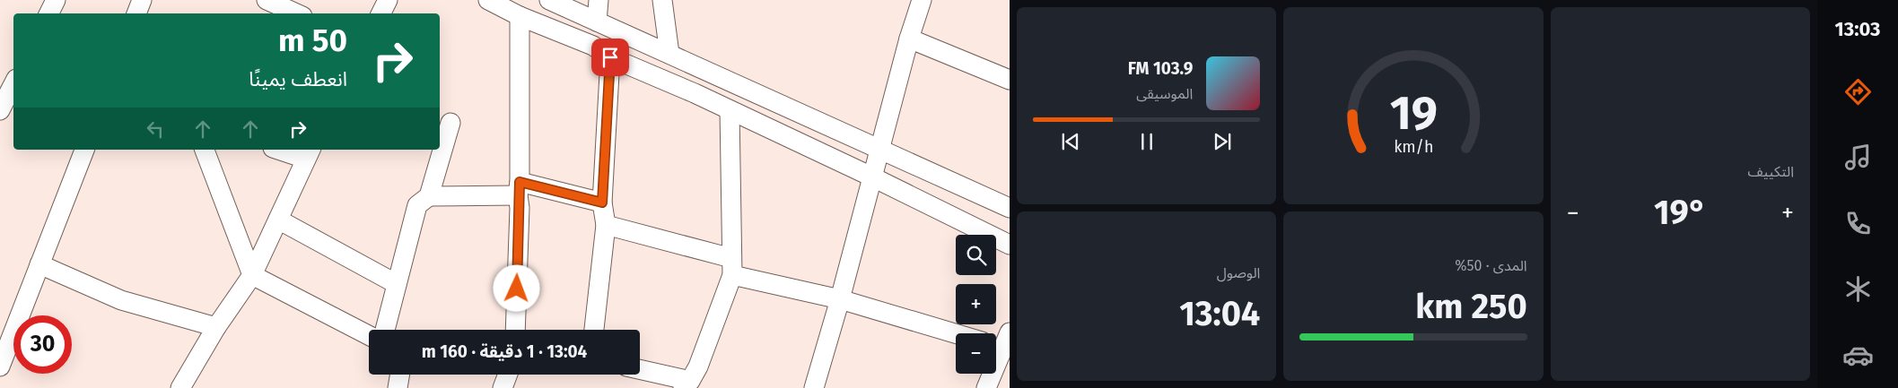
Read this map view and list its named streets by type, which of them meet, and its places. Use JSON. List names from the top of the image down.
{
  "page": {
    "tabs": "13:03",
    "tile": [
      "التكييف",
      ["المدى · 50%", "250 km"],
      ["الوصول", "13:04"]
    ],
    "turn": ["50 m", "انعطف يمينًا"],
    "song": ["103.9 FM", "الموسيقى"],
    "heat": ["−", "19°", "+"],
    "map_buttons": ["+", "−"],
    "limit": "30",
    "trip": "13:04 · 1 دقيقة · 160 m",
    "gauge": ["19", "km/h"]
  }
}
